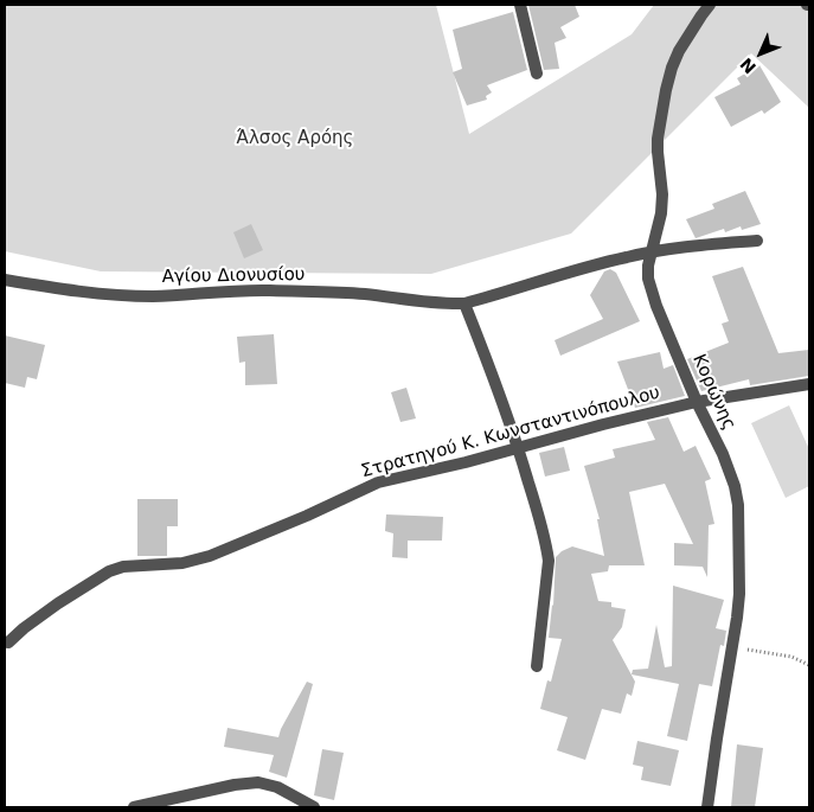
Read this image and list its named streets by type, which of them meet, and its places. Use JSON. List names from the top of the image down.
{
  "streets": {
    "street": ["Αγίου Διονυσίου", "Κορώνης", "Στρατηγού Κ. Κωνσταντινόπουλου"]
  },
  "crossings": [
    ["Αγίου Διονυσίου", "Κορώνης"],
    ["Κορώνης", "Στρατηγού Κ. Κωνσταντινόπουλου"]
  ],
  "parks": ["Άλσος Αρόης"],
  "north": "bottom left"
}
